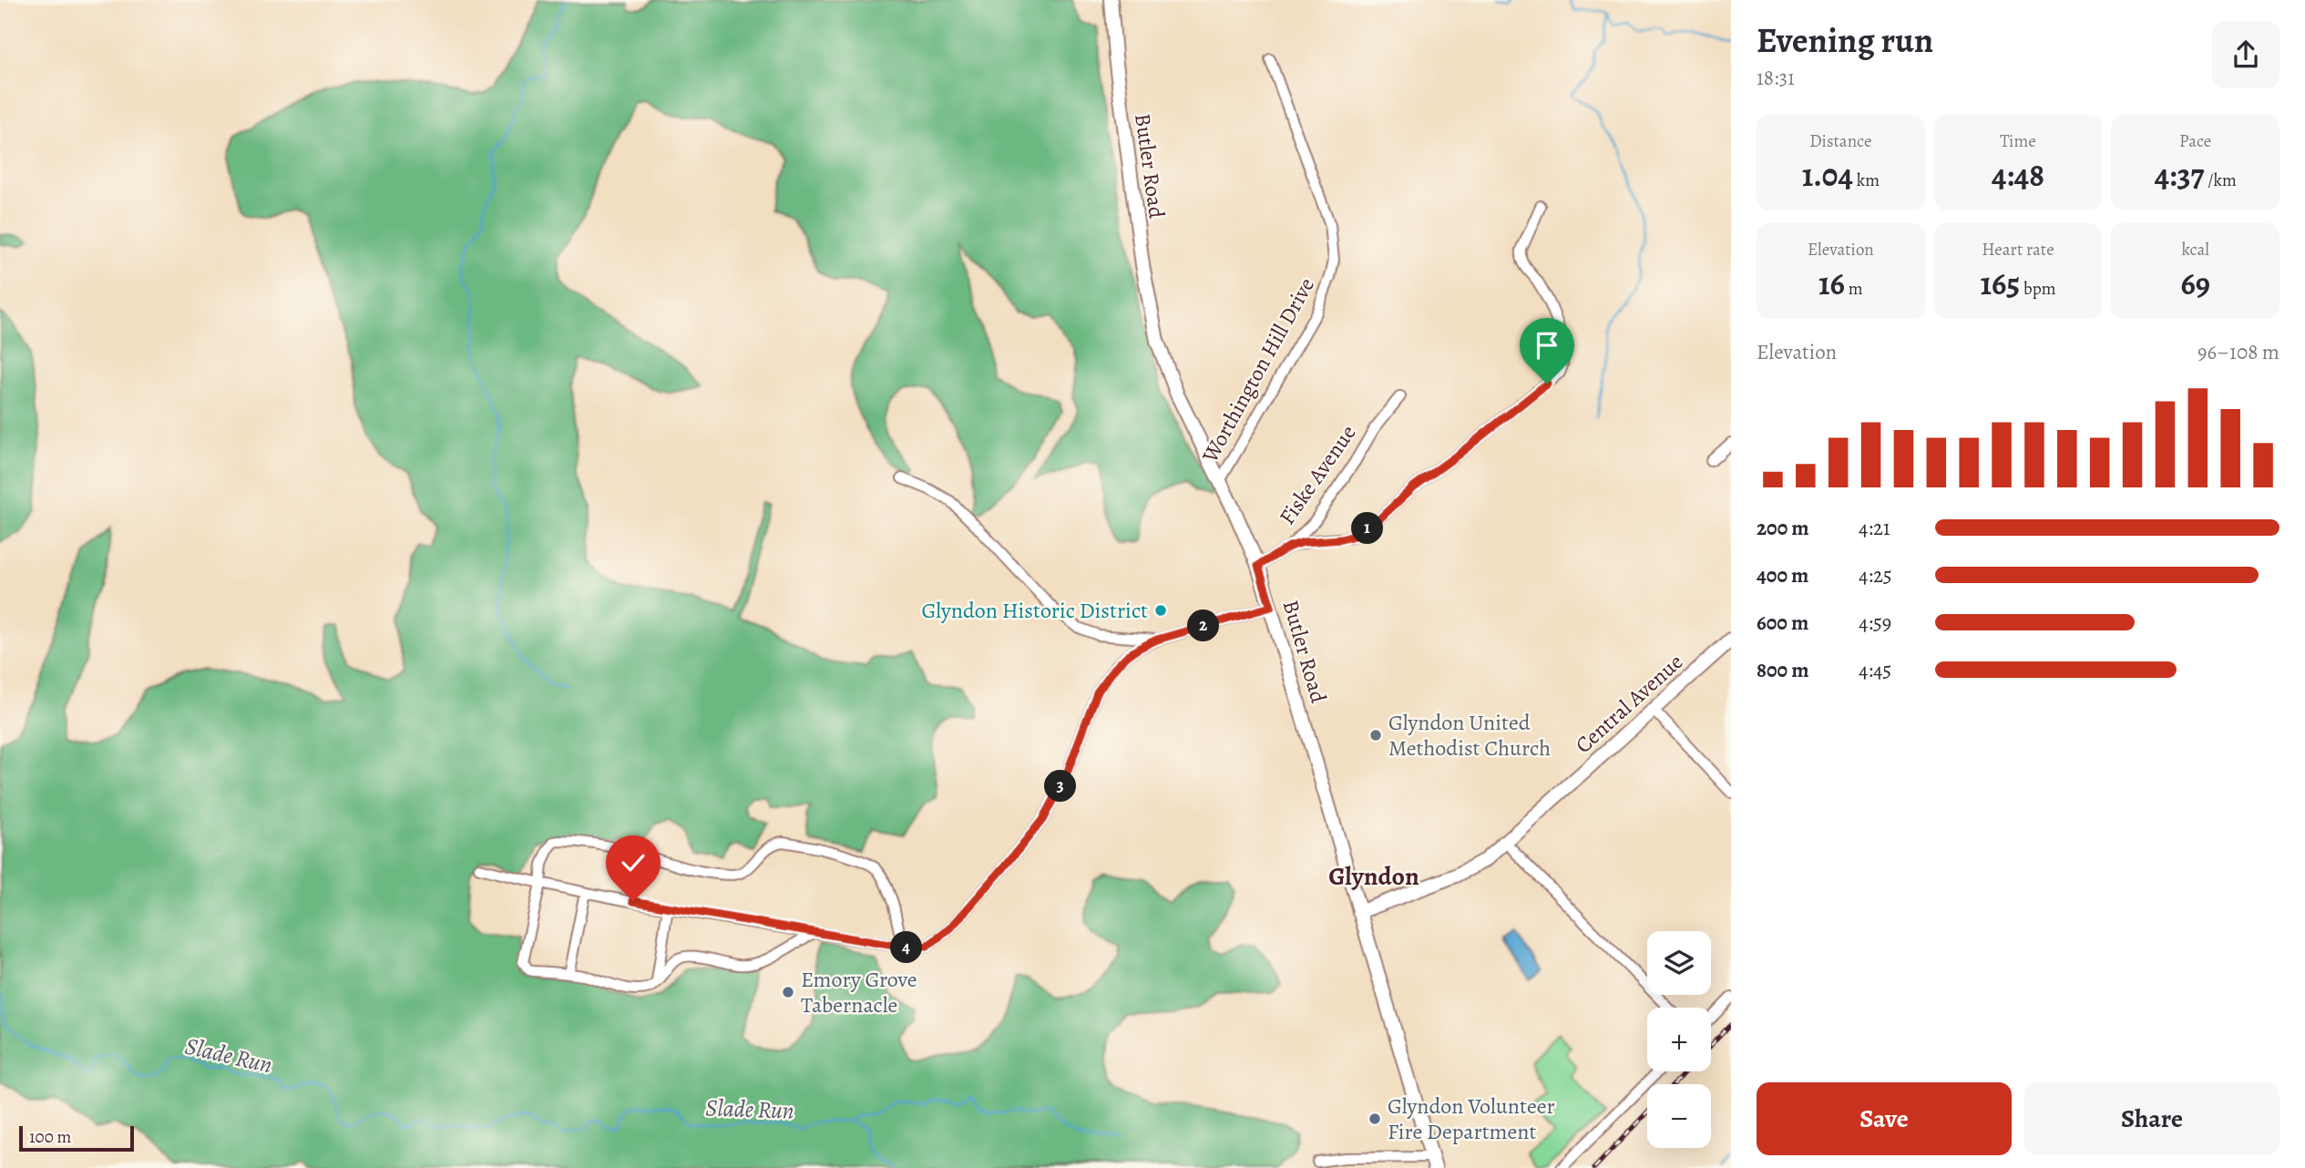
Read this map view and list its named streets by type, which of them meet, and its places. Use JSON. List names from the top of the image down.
{
  "streets": {
    "main road": ["Butler Road", "Central Avenue"],
    "street": ["Worthington Hill Drive", "Fiske Avenue"]
  },
  "crossings": [
    ["Butler Road", "Worthington Hill Drive"],
    ["Butler Road", "Fiske Avenue"],
    ["Butler Road", "Central Avenue"]
  ],
  "districts": ["Glyndon"],
  "water": ["Slade Run"],
  "places": [
    "Glyndon Historic District",
    "Glyndon United Methodist Church",
    "Emory Grove Tabernacle",
    "Glyndon Volunteer Fire Department"
  ],
  "scale_bar": "100 m",
  "page": {
    "heading": ["Evening run", "18:31"],
    "stats": [
      ["Distance", "1.04 km"],
      ["Time", "4:48"],
      ["Pace", "4:37 /km"],
      ["Elevation", "16 m"],
      ["Heart rate", "165 bpm"],
      ["kcal", "69"]
    ],
    "chart": ["Elevation", "96–108 m"],
    "list": [
      {
        "name": "200 m",
        "note": "4:21"
      },
      {
        "name": "400 m",
        "note": "4:25"
      },
      {
        "name": "600 m",
        "note": "4:59"
      },
      {
        "name": "800 m",
        "note": "4:45"
      }
    ],
    "pins": [
      "1",
      "2",
      "3",
      "4"
    ],
    "map_buttons": ["+", "−"],
    "buttons": ["Save", "Share"],
    "scale": "100 m"
  }
}
